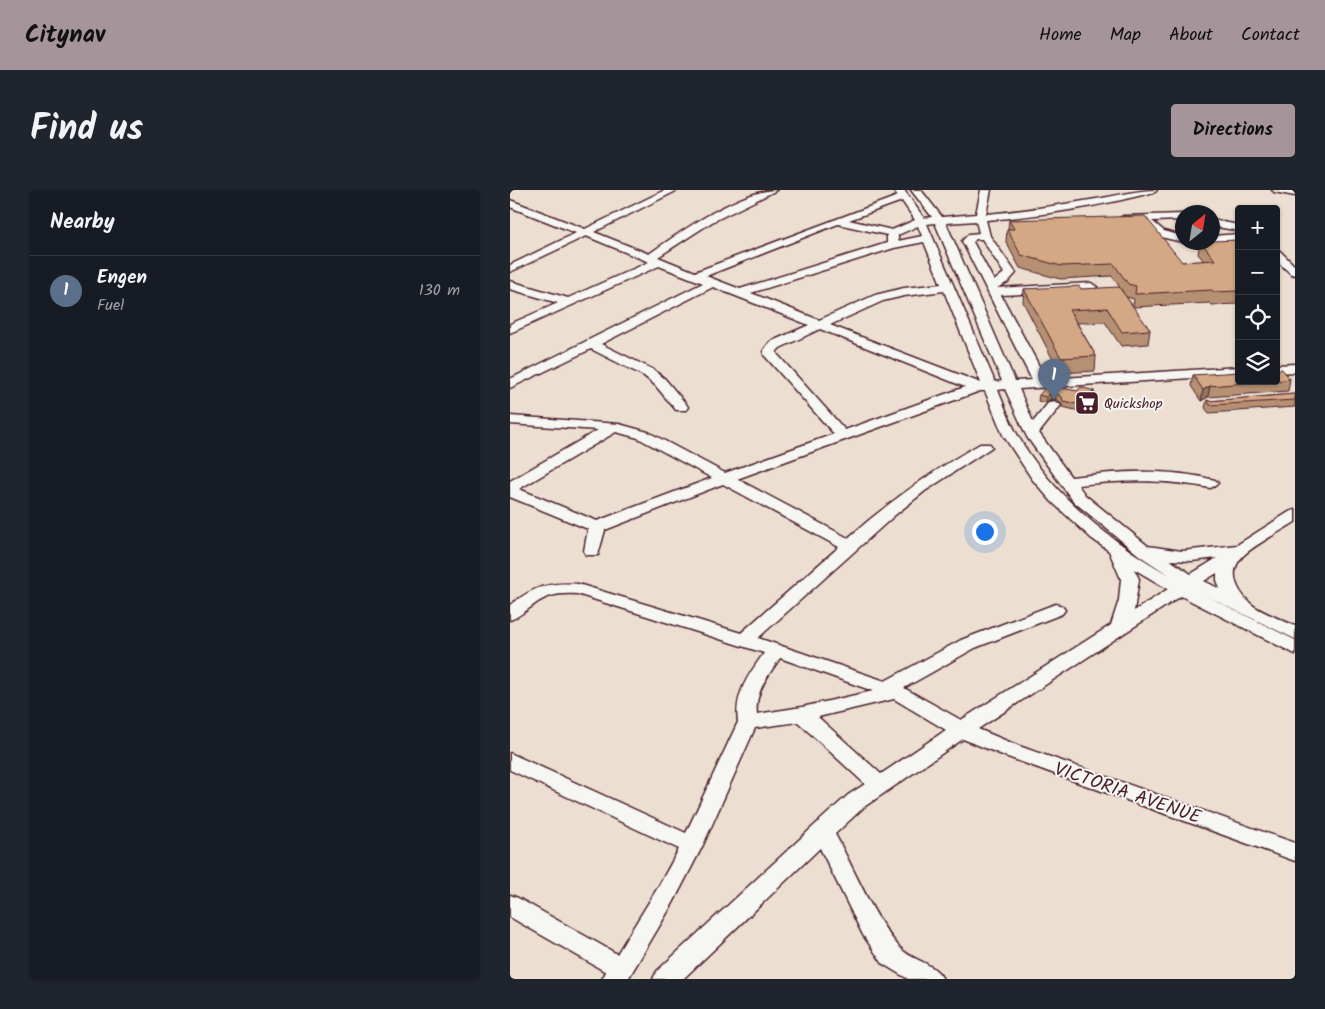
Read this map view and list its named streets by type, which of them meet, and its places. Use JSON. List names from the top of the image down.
{
  "streets": {
    "street": ["VICTORIA AVENUE"]
  },
  "places": {
    "supermarket": ["Quickshop"]
  },
  "north": "top right",
  "page": {
    "header": "Citynav",
    "nav": [
      "Home",
      "Map",
      "About",
      "Contact"
    ],
    "title": "Find us",
    "buttons": "Directions",
    "heading": "Nearby",
    "map_buttons": ["+", "−"],
    "list": [
      {
        "mark": "1",
        "name": "Engen",
        "note": "Fuel",
        "value": "130 m"
      }
    ],
    "pins": "1"
  }
}
